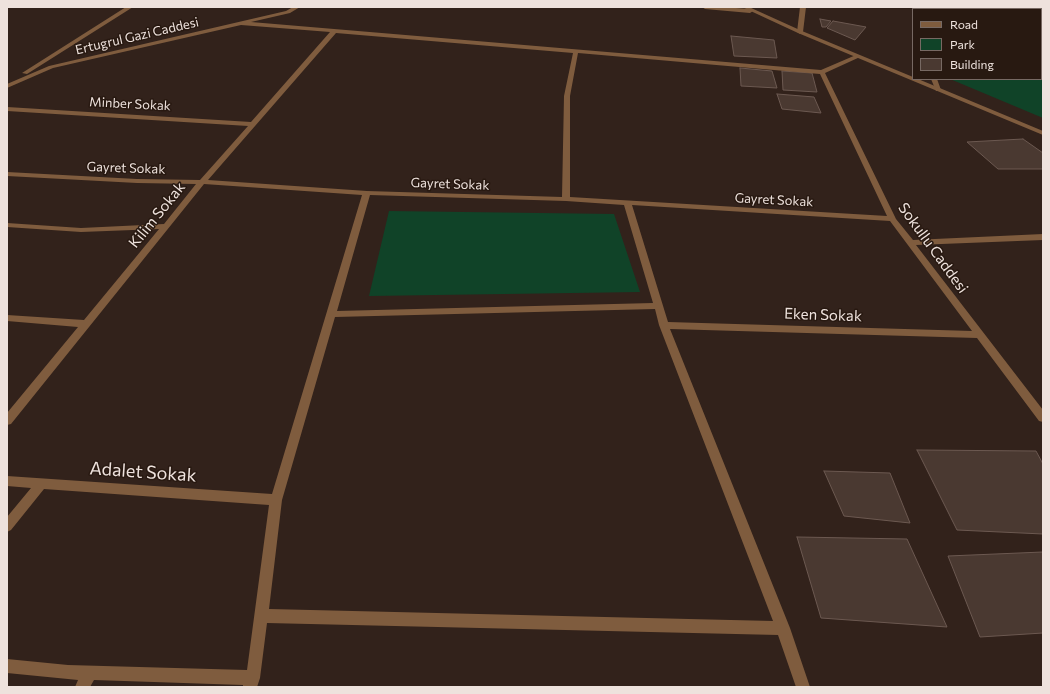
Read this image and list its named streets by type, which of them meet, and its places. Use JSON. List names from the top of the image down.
{
  "streets": {
    "street": [
      "Ertugrul Gazi Caddesi",
      "Minber Sokak",
      "Gayret Sokak",
      "Kilim Sokak",
      "Sokullu Caddesi",
      "Eken Sokak",
      "Adalet Sokak"
    ]
  },
  "crossings": [
    ["Minber Sokak", "Kilim Sokak"],
    ["Gayret Sokak", "Kilim Sokak"],
    ["Gayret Sokak", "Sokullu Caddesi"],
    ["Sokullu Caddesi", "Eken Sokak"]
  ],
  "legend": ["Road", "Park", "Building"]
}
